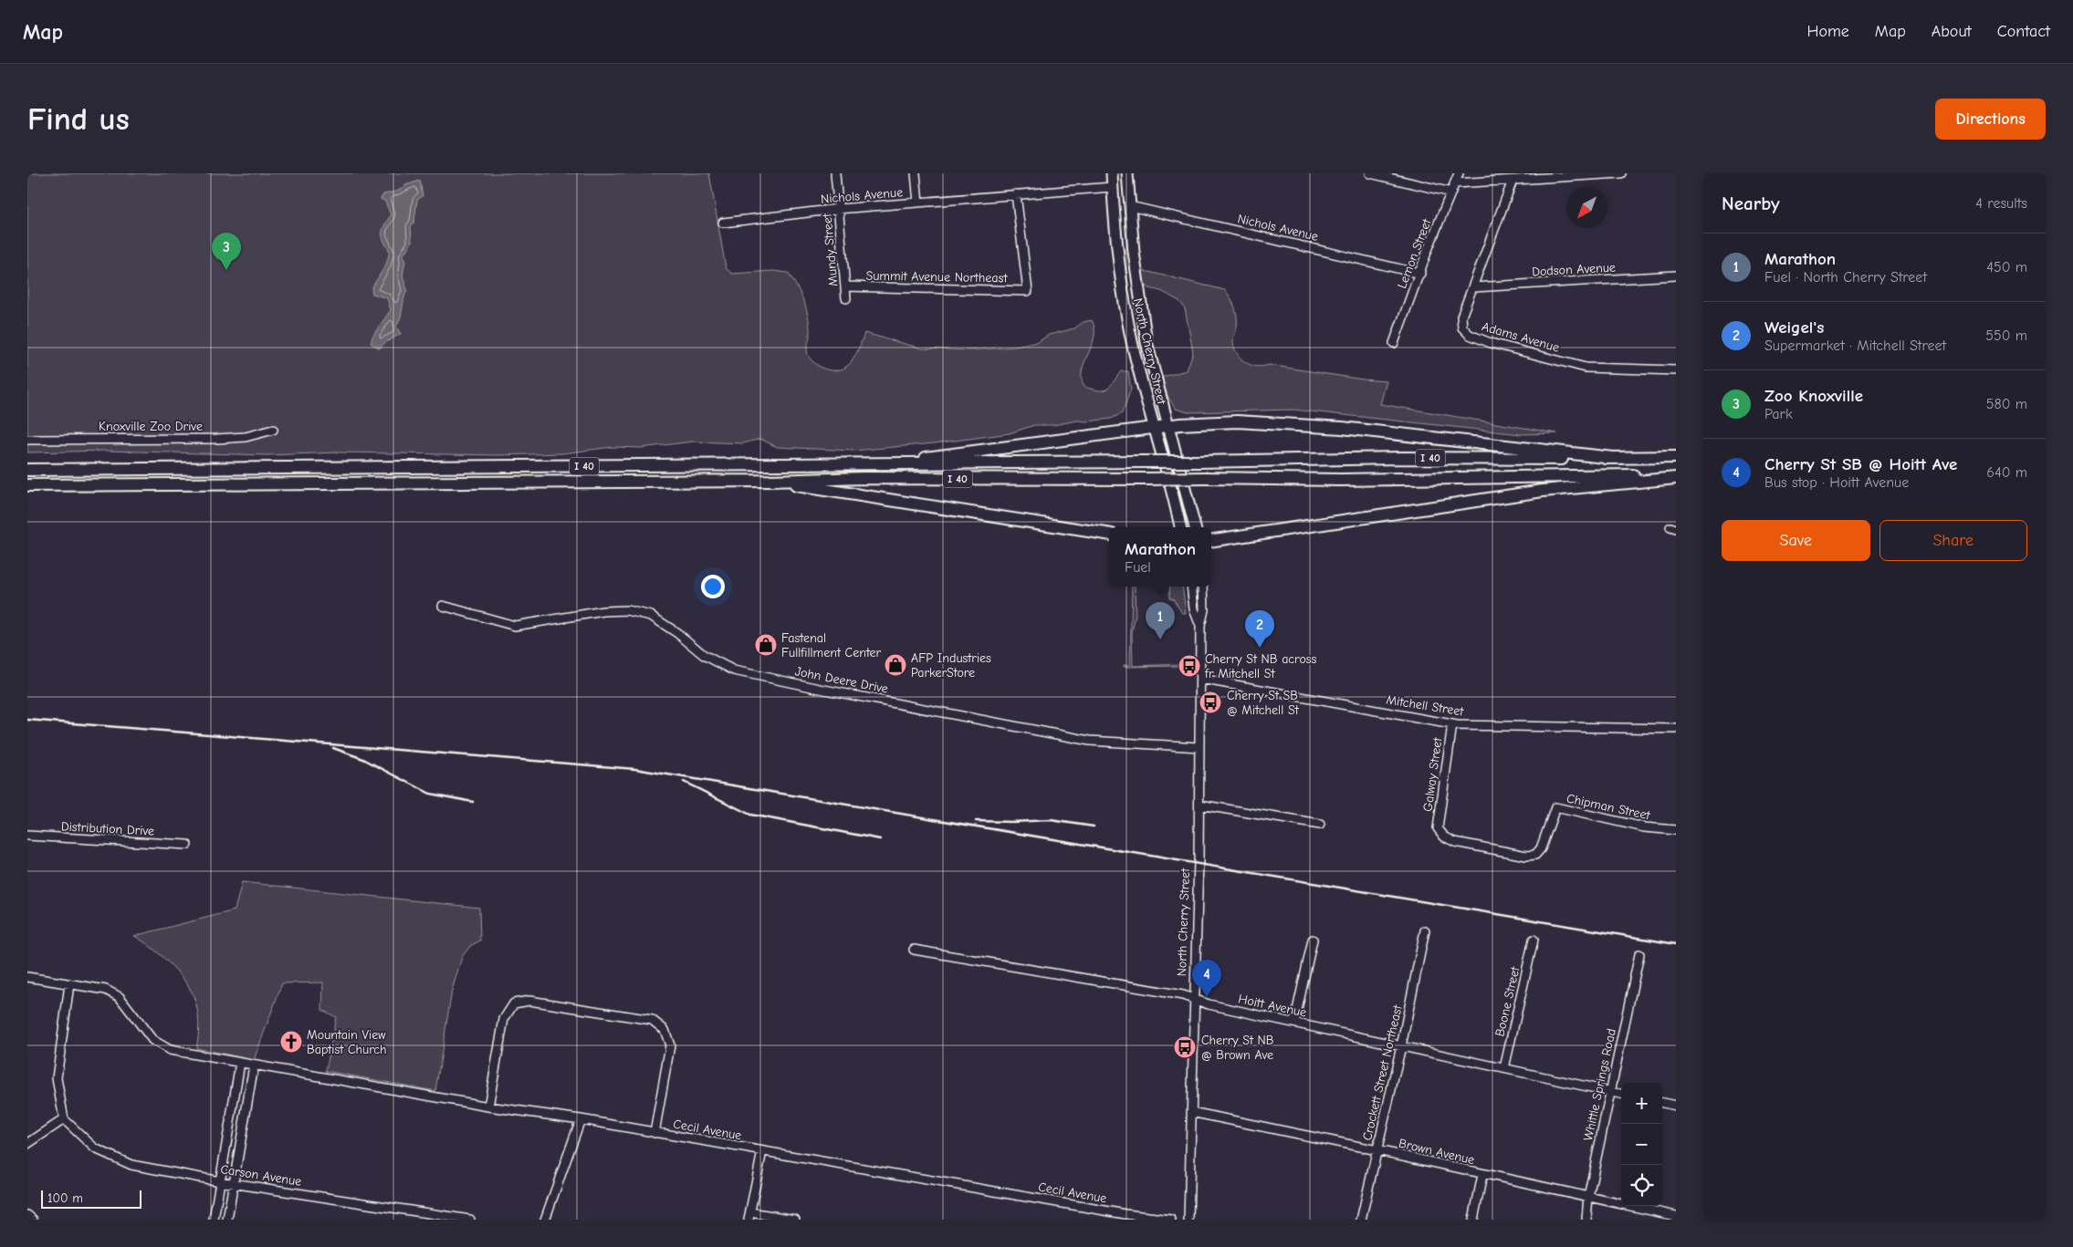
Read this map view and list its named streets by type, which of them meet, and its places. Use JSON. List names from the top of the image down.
{
  "streets": {
    "highway": ["I 40"],
    "main road": ["North Cherry Street"],
    "street": [
      "Nichols Avenue",
      "Mundy Street",
      "Lemon Street",
      "Dodson Avenue",
      "Summit Avenue Northeast",
      "Adams Avenue",
      "Knoxville Zoo Drive",
      "John Deere Drive",
      "Mitchell Street",
      "Galway Street",
      "Chipman Street",
      "Distribution Drive",
      "Boone Street",
      "Hoitt Avenue",
      "Crockett Street Northeast",
      "Whittle Springs Road",
      "Cecil Avenue",
      "Brown Avenue",
      "Carson Avenue"
    ]
  },
  "crossings": [
    ["Nichols Avenue", "Mundy Street"],
    ["Nichols Avenue", "Lemon Street"],
    ["Nichols Avenue", "Summit Avenue Northeast"],
    ["Nichols Avenue", "North Cherry Street"],
    ["Mundy Street", "Summit Avenue Northeast"],
    ["Dodson Avenue", "Adams Avenue"],
    ["North Cherry Street", "John Deere Drive"],
    ["North Cherry Street", "Mitchell Street"],
    ["North Cherry Street", "Hoitt Avenue"],
    ["North Cherry Street", "Brown Avenue"],
    ["Mitchell Street", "Galway Street"],
    ["Galway Street", "Chipman Street"],
    ["Boone Street", "Hoitt Avenue"],
    ["Hoitt Avenue", "Crockett Street Northeast"],
    ["Hoitt Avenue", "Whittle Springs Road"],
    ["Crockett Street Northeast", "Brown Avenue"],
    ["Whittle Springs Road", "Brown Avenue"]
  ],
  "places": {
    "shop": ["Fastenal Fullfillment Center", "AFP Industries ParkerStore"],
    "bus stop": ["Cherry St NB across fr Mitchell St", "Cherry St SB @ Mitchell St", "Cherry St NB @ Brown Ave"],
    "church": ["Mountain View Baptist Church"]
  },
  "scale_bar": "100 m",
  "north": "bottom left",
  "page": {
    "header": "Map",
    "nav": [
      "Home",
      "Map",
      "About",
      "Contact"
    ],
    "buttons": [
      "Directions",
      ["Save", "Share"]
    ],
    "title": "Find us",
    "heading": ["Nearby", "4 results"],
    "pins": [
      "3",
      "1",
      "2",
      "4"
    ],
    "list": [
      {
        "mark": "1",
        "name": "Marathon",
        "note": "Fuel · North Cherry Street",
        "value": "450 m"
      },
      {
        "mark": "2",
        "name": "Weigel's",
        "note": "Supermarket · Mitchell Street",
        "value": "550 m"
      },
      {
        "mark": "3",
        "name": "Zoo Knoxville",
        "note": "Park",
        "value": "580 m"
      },
      {
        "mark": "4",
        "name": "Cherry St SB @ Hoitt Ave",
        "note": "Bus stop · Hoitt Avenue",
        "value": "640 m"
      }
    ],
    "popup": ["Marathon", "Fuel"],
    "map_buttons": ["+", "−"],
    "scale": "100 m"
  }
}
